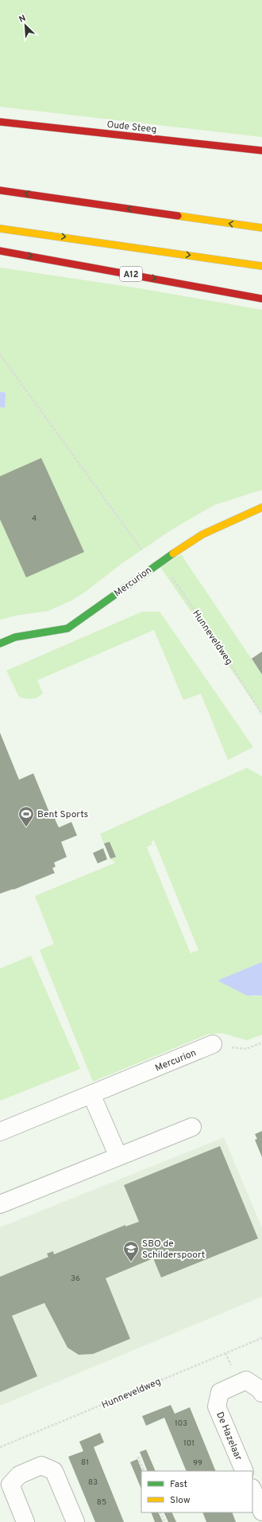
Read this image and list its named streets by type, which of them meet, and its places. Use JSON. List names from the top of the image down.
{
  "streets": {
    "main road": ["Oude Steeg", "A12", "Mercurion"],
    "street": ["De Hazelaar"],
    "path": ["Hunneveldweg"]
  },
  "crossings": [
    ["Mercurion", "Hunneveldweg"]
  ],
  "places": {
    "sports": ["Bent Sports"],
    "school or university": ["SBO de Schilderspoort"]
  },
  "house_numbers": [
    "4",
    "36",
    "103",
    "101",
    "81",
    "99",
    "83",
    "85"
  ],
  "legend": ["Fast", "Slow"],
  "north": "top left"
}
